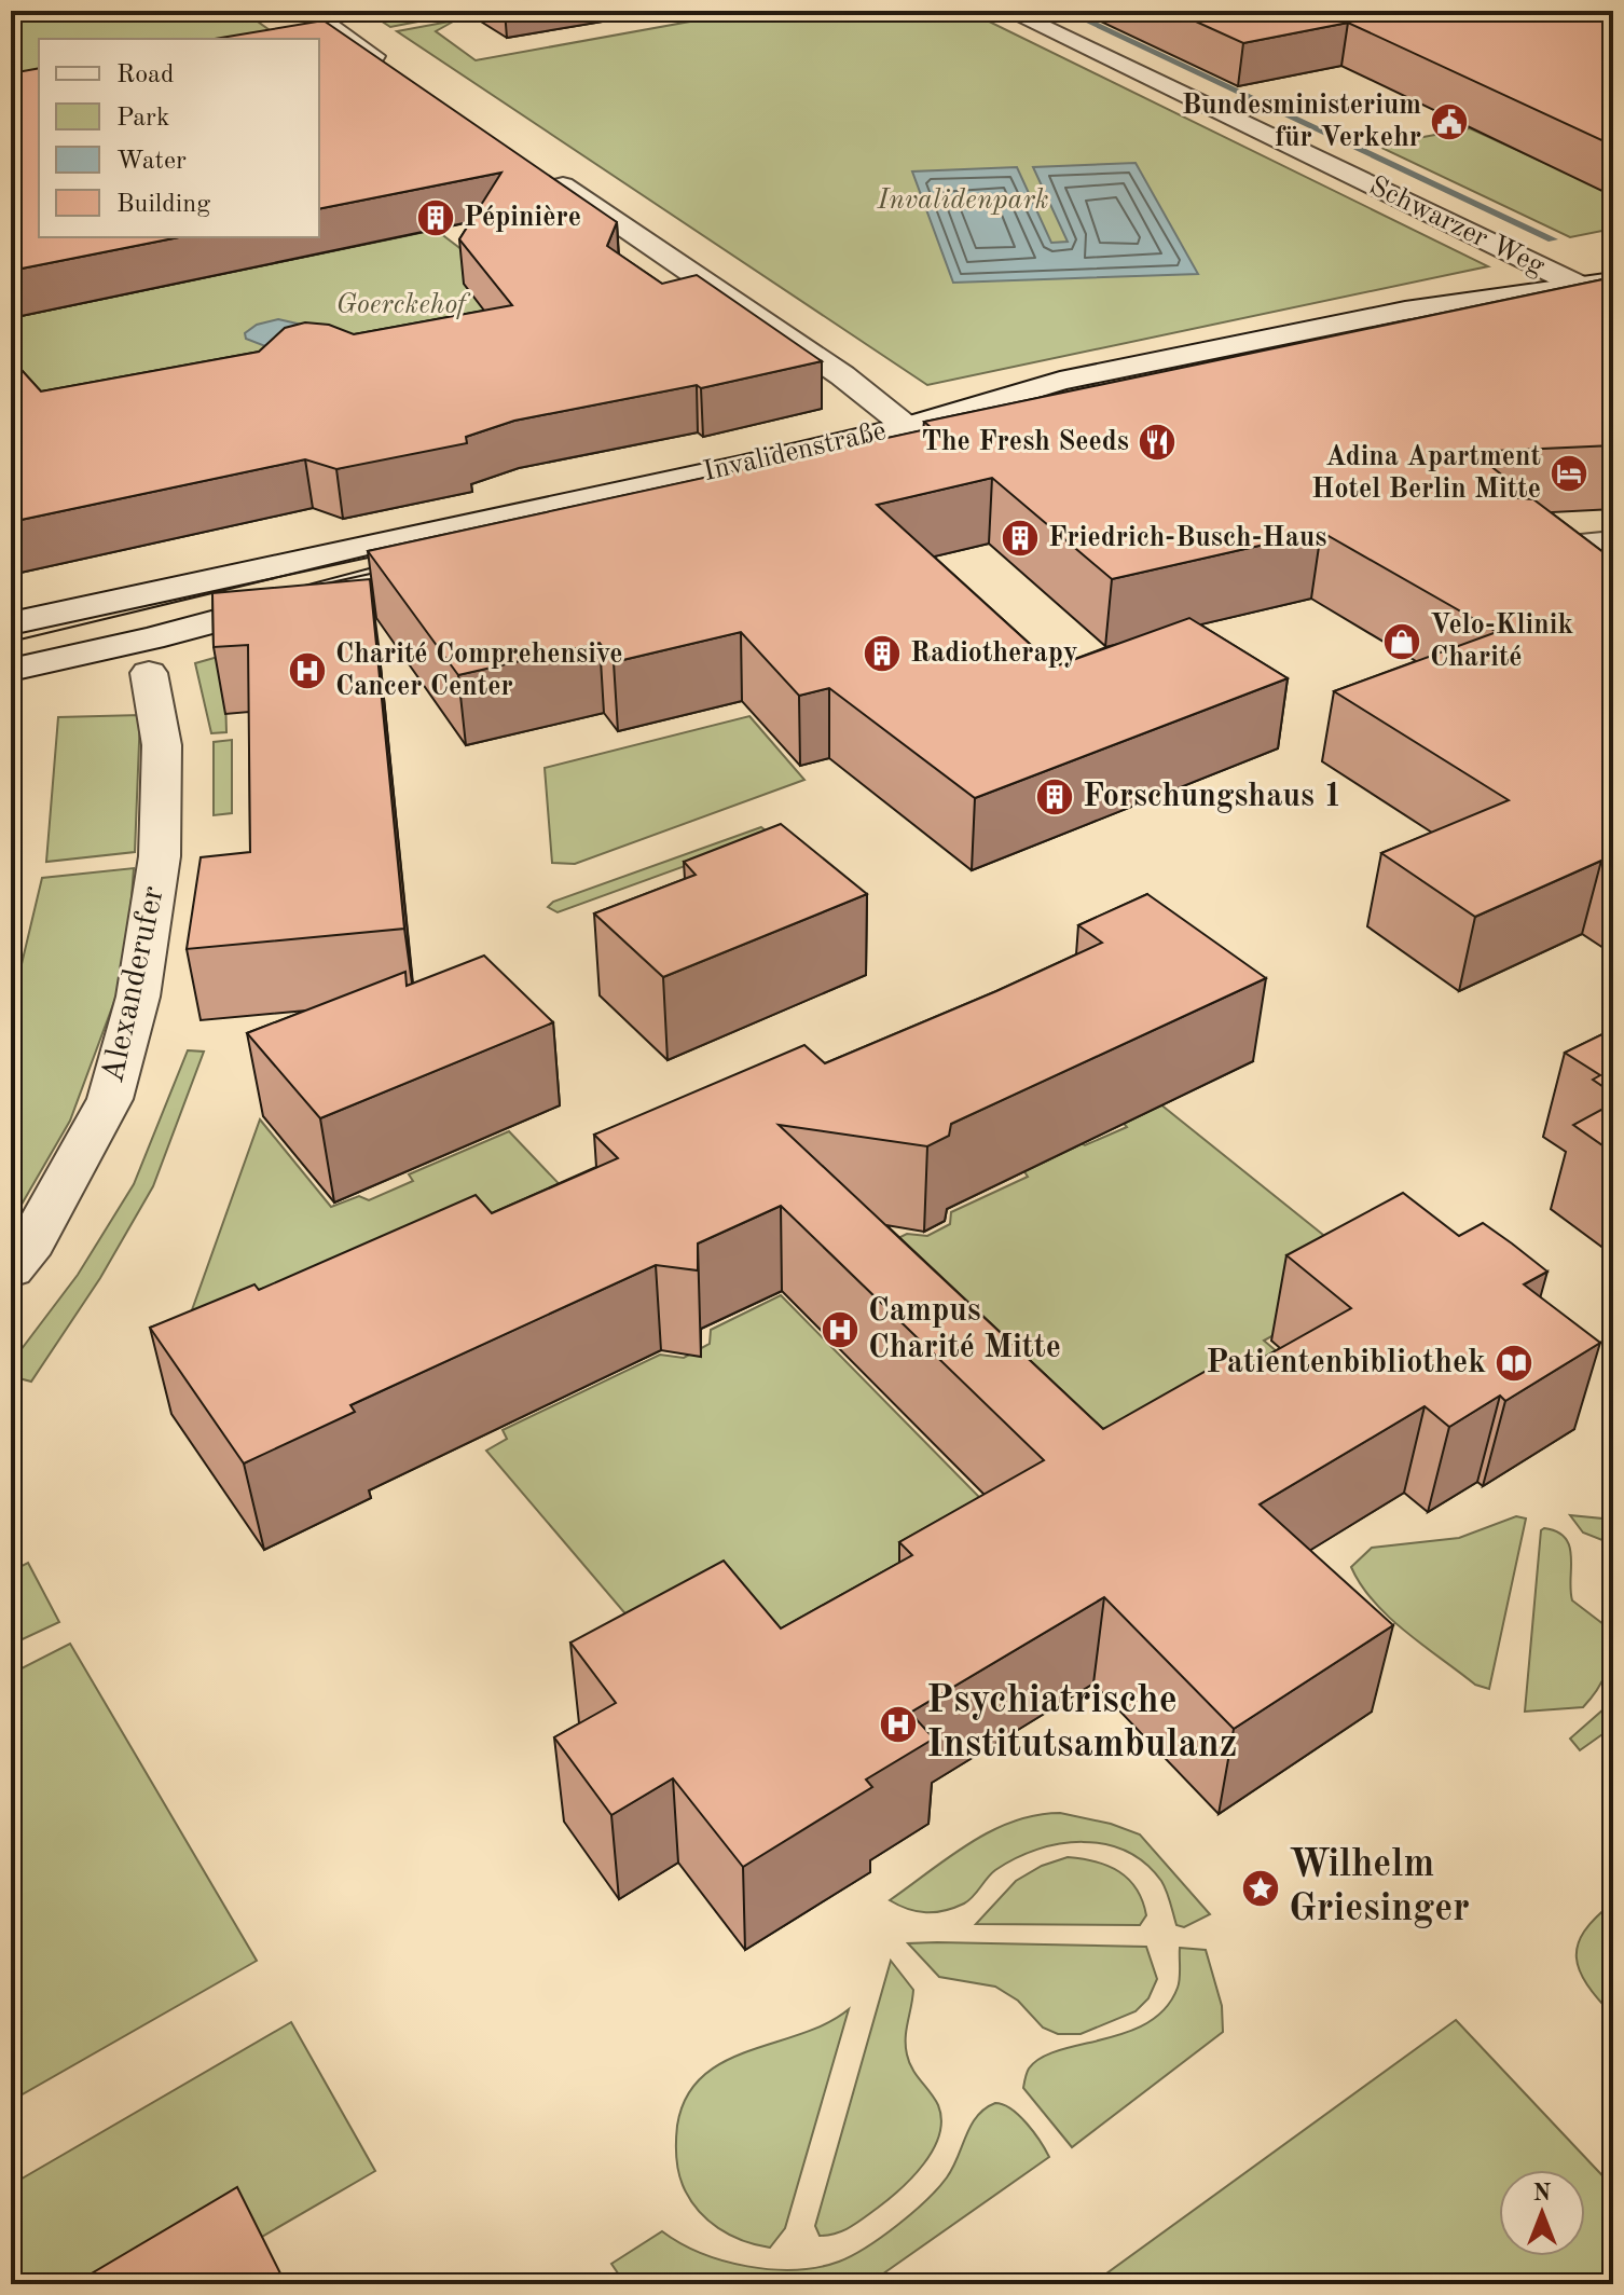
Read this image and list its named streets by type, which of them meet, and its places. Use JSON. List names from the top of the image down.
{
  "streets": {
    "street": ["Schwarzer Weg", "Invalidenstraße", "Alexanderufer"]
  },
  "crossings": [
    ["Schwarzer Weg", "Invalidenstraße"]
  ],
  "parks": ["Invalidenpark", "Goerckehof"],
  "places": {
    "public building": ["Bundesministerium für Verkehr"],
    "building": [
      "Pépinière",
      "Friedrich-Busch-Haus",
      "Radiotherapy",
      "Forschungshaus 1"
    ],
    "restaurant": ["The Fresh Seeds"],
    "hotel": ["Adina Apartment Hotel Berlin Mitte"],
    "shop": ["Velo-Klinik Charité"],
    "hospital": ["Charité Comprehensive Cancer Center", "Campus Charité Mitte", "Psychiatrische Institutsambulanz"],
    "library": ["Patientenbibliothek"],
    "place": ["Wilhelm Griesinger"]
  },
  "legend": [
    "Road",
    "Park",
    "Water",
    "Building"
  ],
  "north": "top"
}
